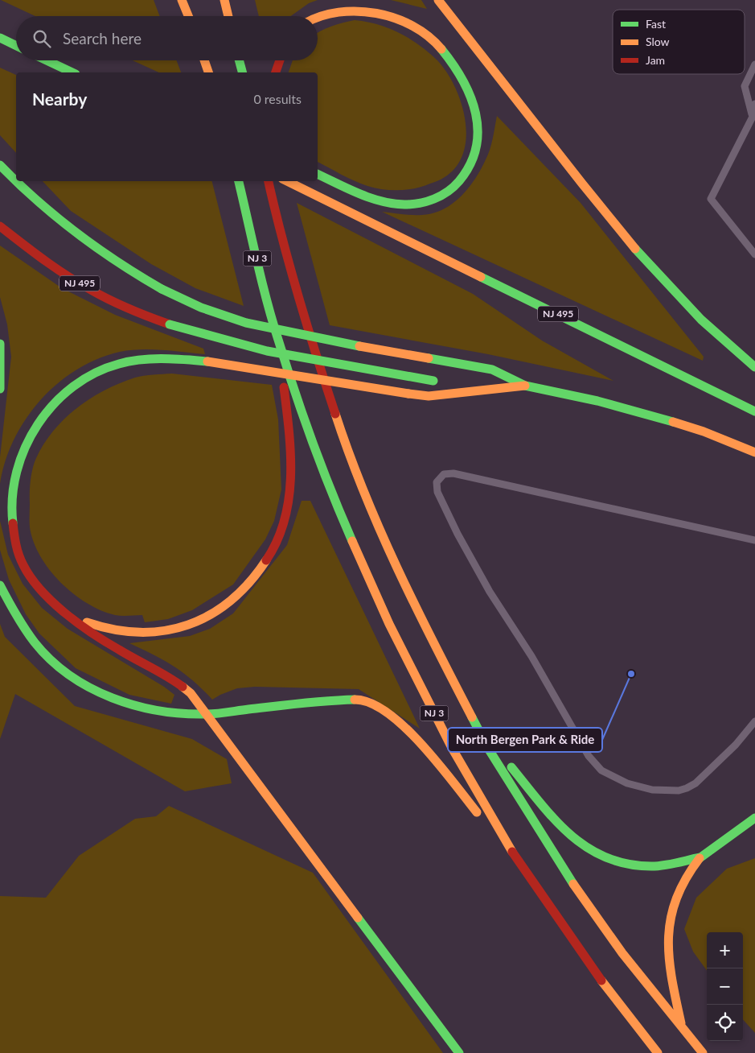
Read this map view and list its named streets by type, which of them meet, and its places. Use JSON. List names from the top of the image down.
{
  "streets": {
    "highway": ["NJ 3", "NJ 495"]
  },
  "places": ["North Bergen Park & Ride"],
  "legend": ["Fast", "Slow", "Jam"],
  "page": {
    "search": "Search here",
    "heading": ["Nearby", "0 results"],
    "map_buttons": ["+", "−"]
  }
}
